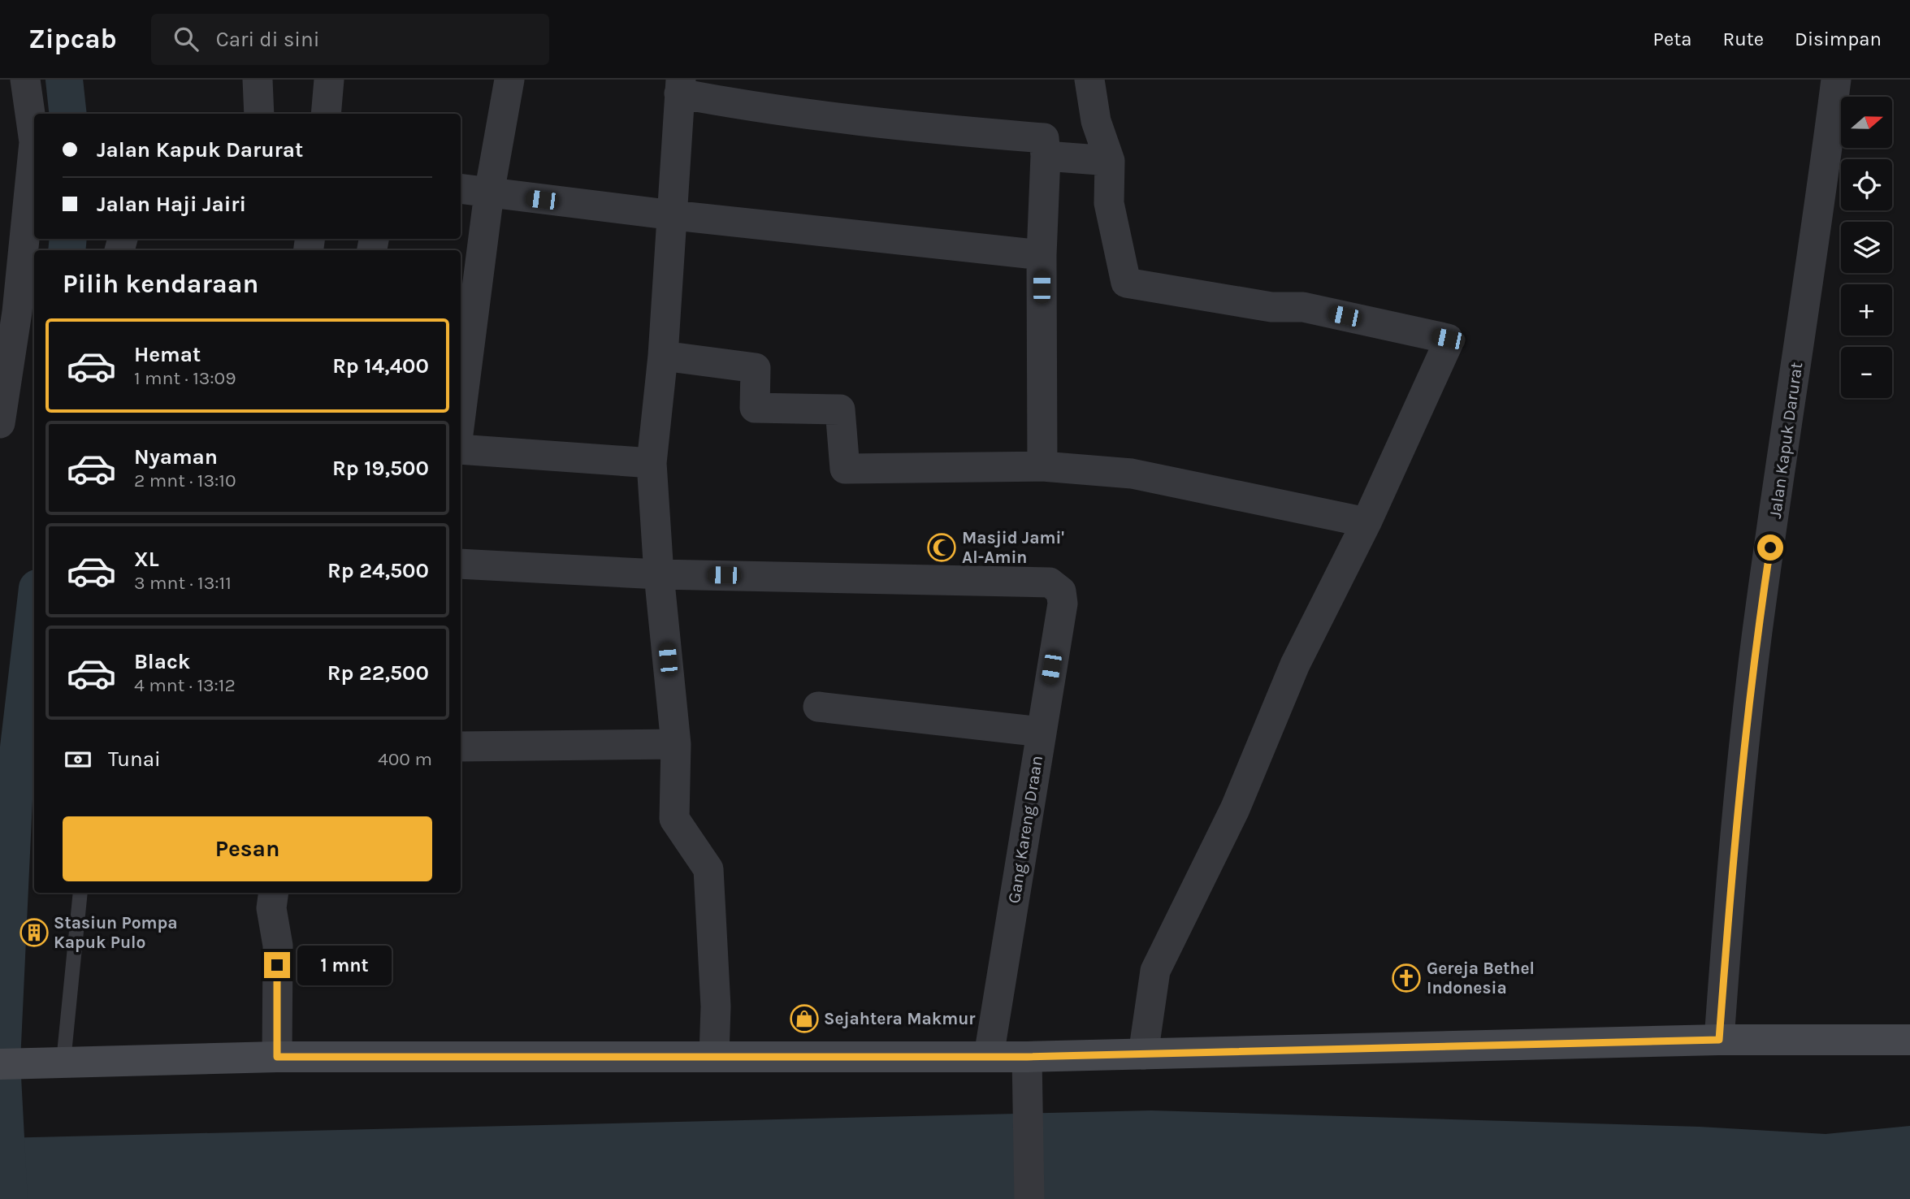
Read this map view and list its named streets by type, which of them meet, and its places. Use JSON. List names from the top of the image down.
{
  "streets": {
    "street": ["Jalan Kapuk Darurat", "Gang Kareng Draan"]
  },
  "places": {
    "mosque": ["Masjid Jami' Al-Amin"],
    "building": ["Stasiun Pompa Kapuk Pulo"],
    "church": ["Gereja Bethel Indonesia"],
    "shop": ["Sejahtera Makmur"]
  },
  "north": "right",
  "page": {
    "header": "Zipcab",
    "search": "Cari di sini",
    "nav": ["Peta", "Rute", "Disimpan"],
    "map_buttons": ["+", "−"],
    "banner": ["Jalan Kapuk Darurat", "Jalan Haji Jairi"],
    "heading": "Pilih kendaraan",
    "list": [
      {
        "name": "Hemat",
        "note": "1 mnt · 13:09",
        "value": "Rp 14,400"
      },
      {
        "name": "Nyaman",
        "note": "2 mnt · 13:10",
        "value": "Rp 19,500"
      },
      {
        "name": "XL",
        "note": "3 mnt · 13:11",
        "value": "Rp 24,500"
      },
      {
        "name": "Black",
        "note": "4 mnt · 13:12",
        "value": "Rp 22,500"
      }
    ],
    "pay": ["Tunai", "400 m"],
    "buttons": "Pesan",
    "bubble": "1 mnt"
  }
}
